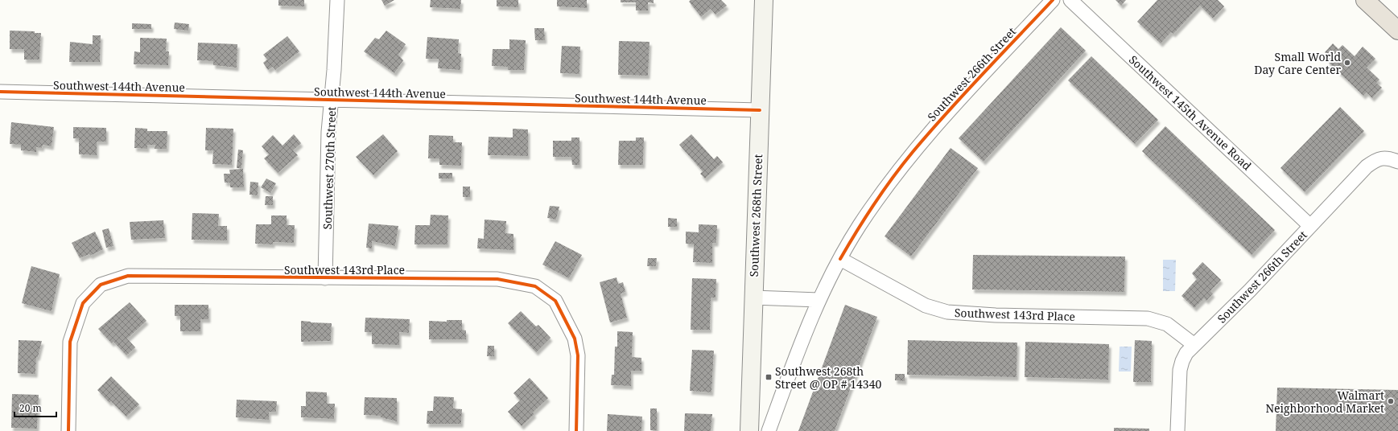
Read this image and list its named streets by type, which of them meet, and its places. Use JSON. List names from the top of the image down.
{
  "streets": {
    "main road": ["Southwest 268th Street"],
    "street": [
      "Southwest 266th Street",
      "Southwest 144th Avenue",
      "Southwest 145th Avenue Road",
      "Southwest 270th Street",
      "Southwest 143rd Place"
    ]
  },
  "crossings": [
    ["Southwest 266th Street", "Southwest 145th Avenue Road"],
    ["Southwest 266th Street", "Southwest 143rd Place"],
    ["Southwest 144th Avenue", "Southwest 270th Street"],
    ["Southwest 144th Avenue", "Southwest 268th Street"],
    ["Southwest 270th Street", "Southwest 143rd Place"]
  ],
  "places": {
    "other": ["Small World Day Care Center", "Walmart Neighborhood Market"],
    "transit": ["Southwest 268th Street @ OP # 14340"]
  },
  "scale_bar": "20 m"
}
